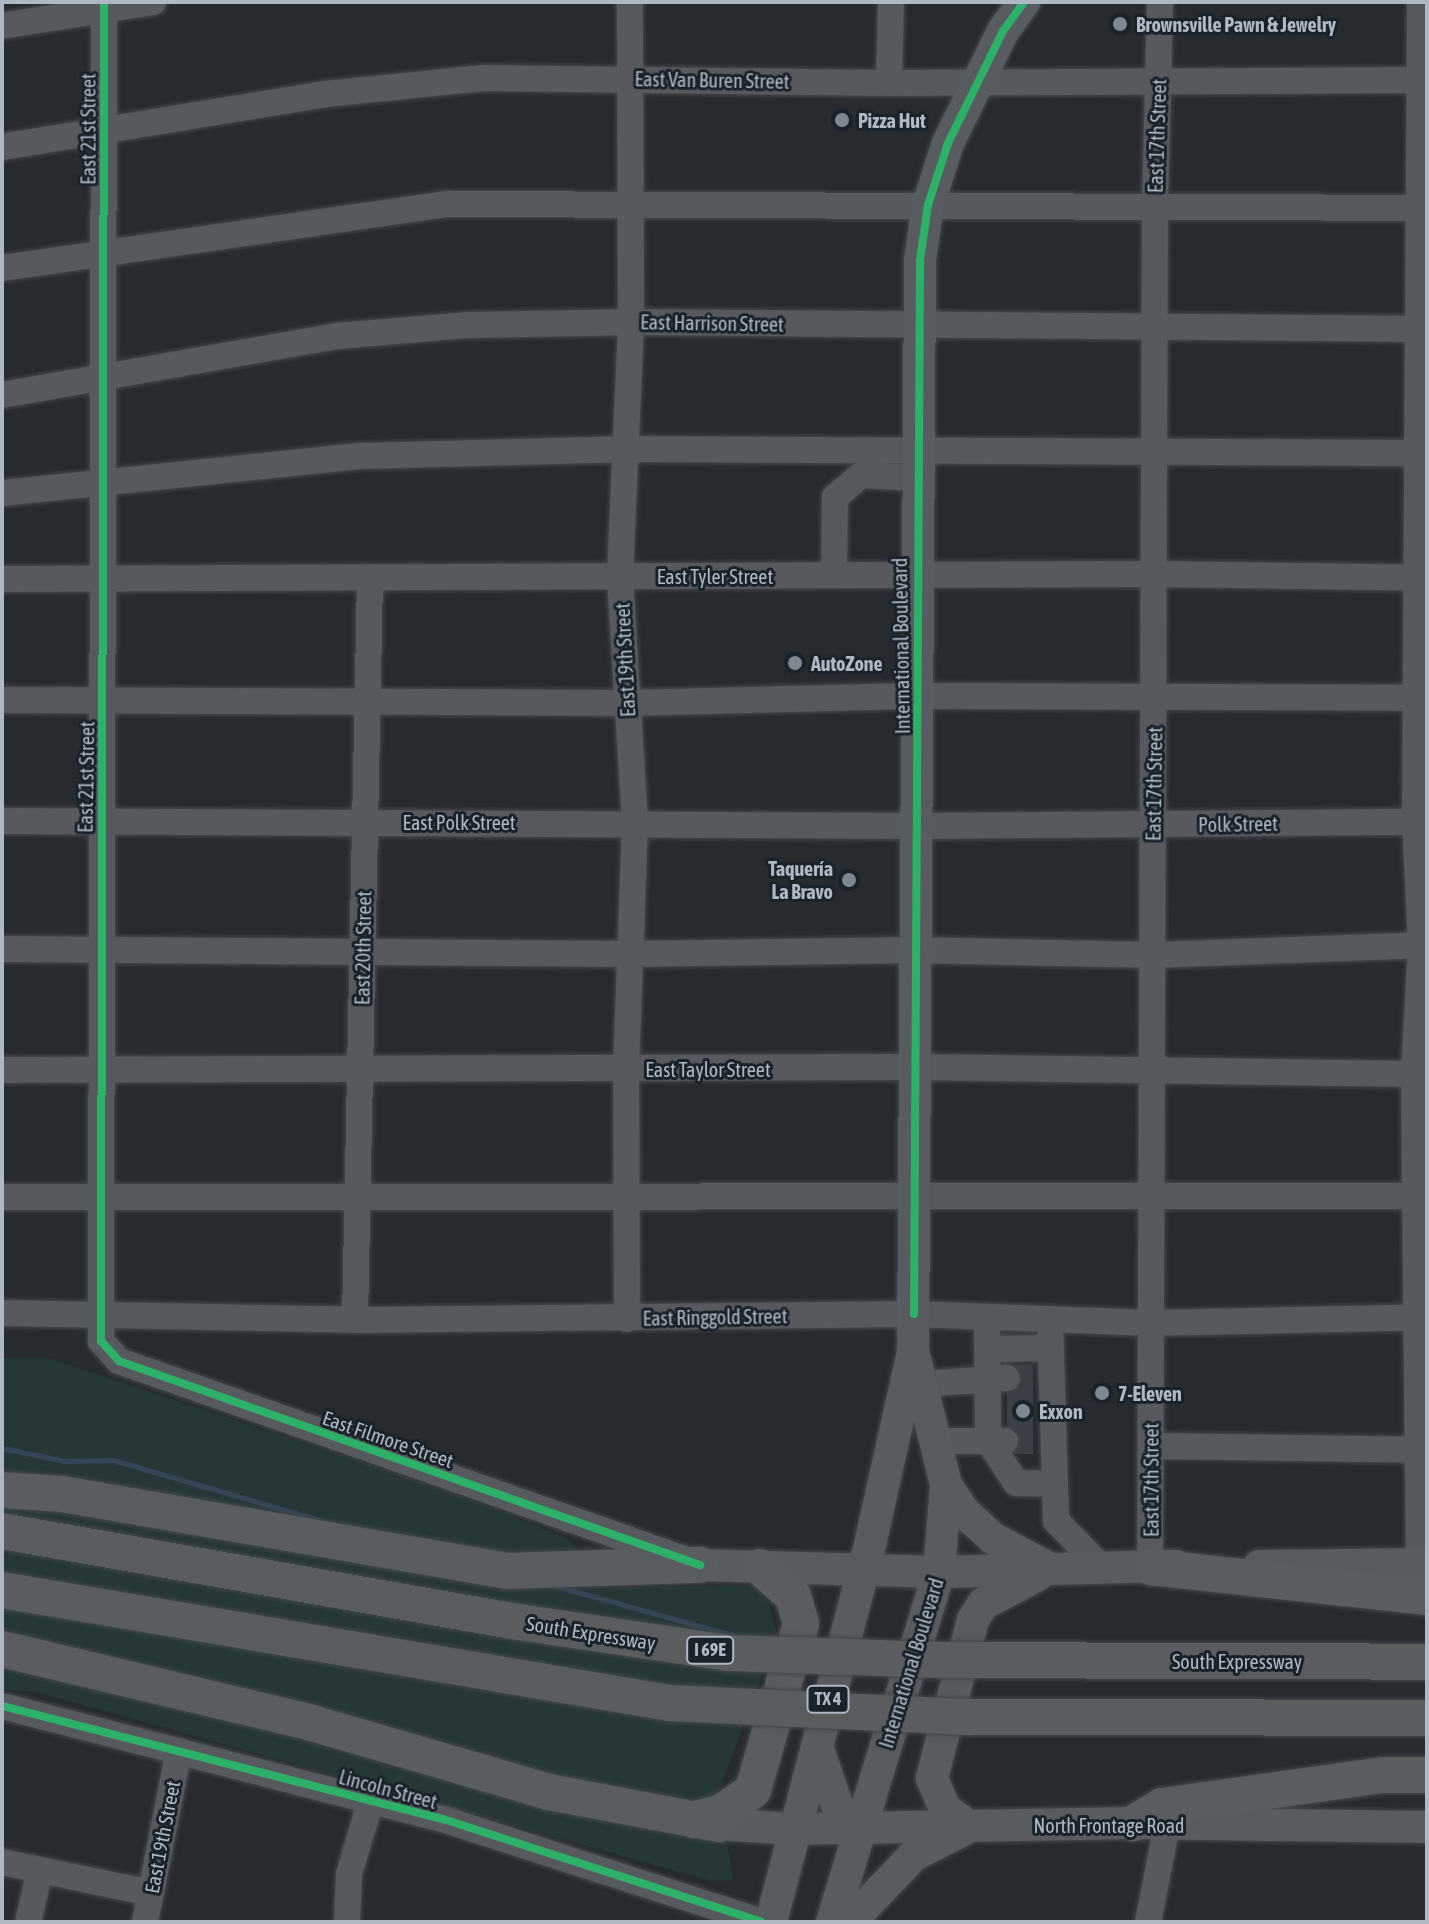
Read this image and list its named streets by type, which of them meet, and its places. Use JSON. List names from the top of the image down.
{
  "streets": {
    "highway": ["South Expressway", "I 69E"],
    "main road": ["International Boulevard", "TX 4", "North Frontage Road"],
    "street": [
      "East Van Buren Street",
      "East 21st Street",
      "East 17th Street",
      "East Harrison Street",
      "East Tyler Street",
      "East 19th Street",
      "East Polk Street",
      "Polk Street",
      "East 20th Street",
      "East Taylor Street",
      "East Ringgold Street",
      "East Filmore Street",
      "Lincoln Street"
    ]
  },
  "crossings": [
    ["East Van Buren Street", "East 21st Street"],
    ["East Van Buren Street", "East 17th Street"],
    ["East Van Buren Street", "International Boulevard"],
    ["East Van Buren Street", "East 19th Street"],
    ["East 21st Street", "East Harrison Street"],
    ["East 21st Street", "East Tyler Street"],
    ["East 21st Street", "East Polk Street"],
    ["East 21st Street", "East Taylor Street"],
    ["East 21st Street", "East Ringgold Street"],
    ["East 21st Street", "East Filmore Street"],
    ["East 17th Street", "East Harrison Street"],
    ["East 17th Street", "East Tyler Street"],
    ["East 17th Street", "Polk Street"],
    ["East 17th Street", "East Taylor Street"],
    ["East 17th Street", "East Ringgold Street"],
    ["East Harrison Street", "International Boulevard"],
    ["East Harrison Street", "East 19th Street"],
    ["East Tyler Street", "International Boulevard"],
    ["East Tyler Street", "East 19th Street"],
    ["East Tyler Street", "East 20th Street"],
    ["International Boulevard", "East Polk Street"],
    ["International Boulevard", "Polk Street"],
    ["International Boulevard", "East Taylor Street"],
    ["International Boulevard", "East Ringgold Street"],
    ["International Boulevard", "North Frontage Road"],
    ["East 19th Street", "East Polk Street"],
    ["East 19th Street", "East Taylor Street"],
    ["East 19th Street", "East Ringgold Street"],
    ["East 19th Street", "Lincoln Street"],
    ["East Polk Street", "Polk Street"],
    ["East Polk Street", "East 20th Street"],
    ["East 20th Street", "East Taylor Street"],
    ["East 20th Street", "East Ringgold Street"],
    ["East Ringgold Street", "East Filmore Street"]
  ],
  "places": [
    "Brownsville Pawn & Jewelry",
    "Pizza Hut",
    "AutoZone",
    "Taquería La Bravo",
    "7-Eleven",
    "Exxon"
  ]
}
